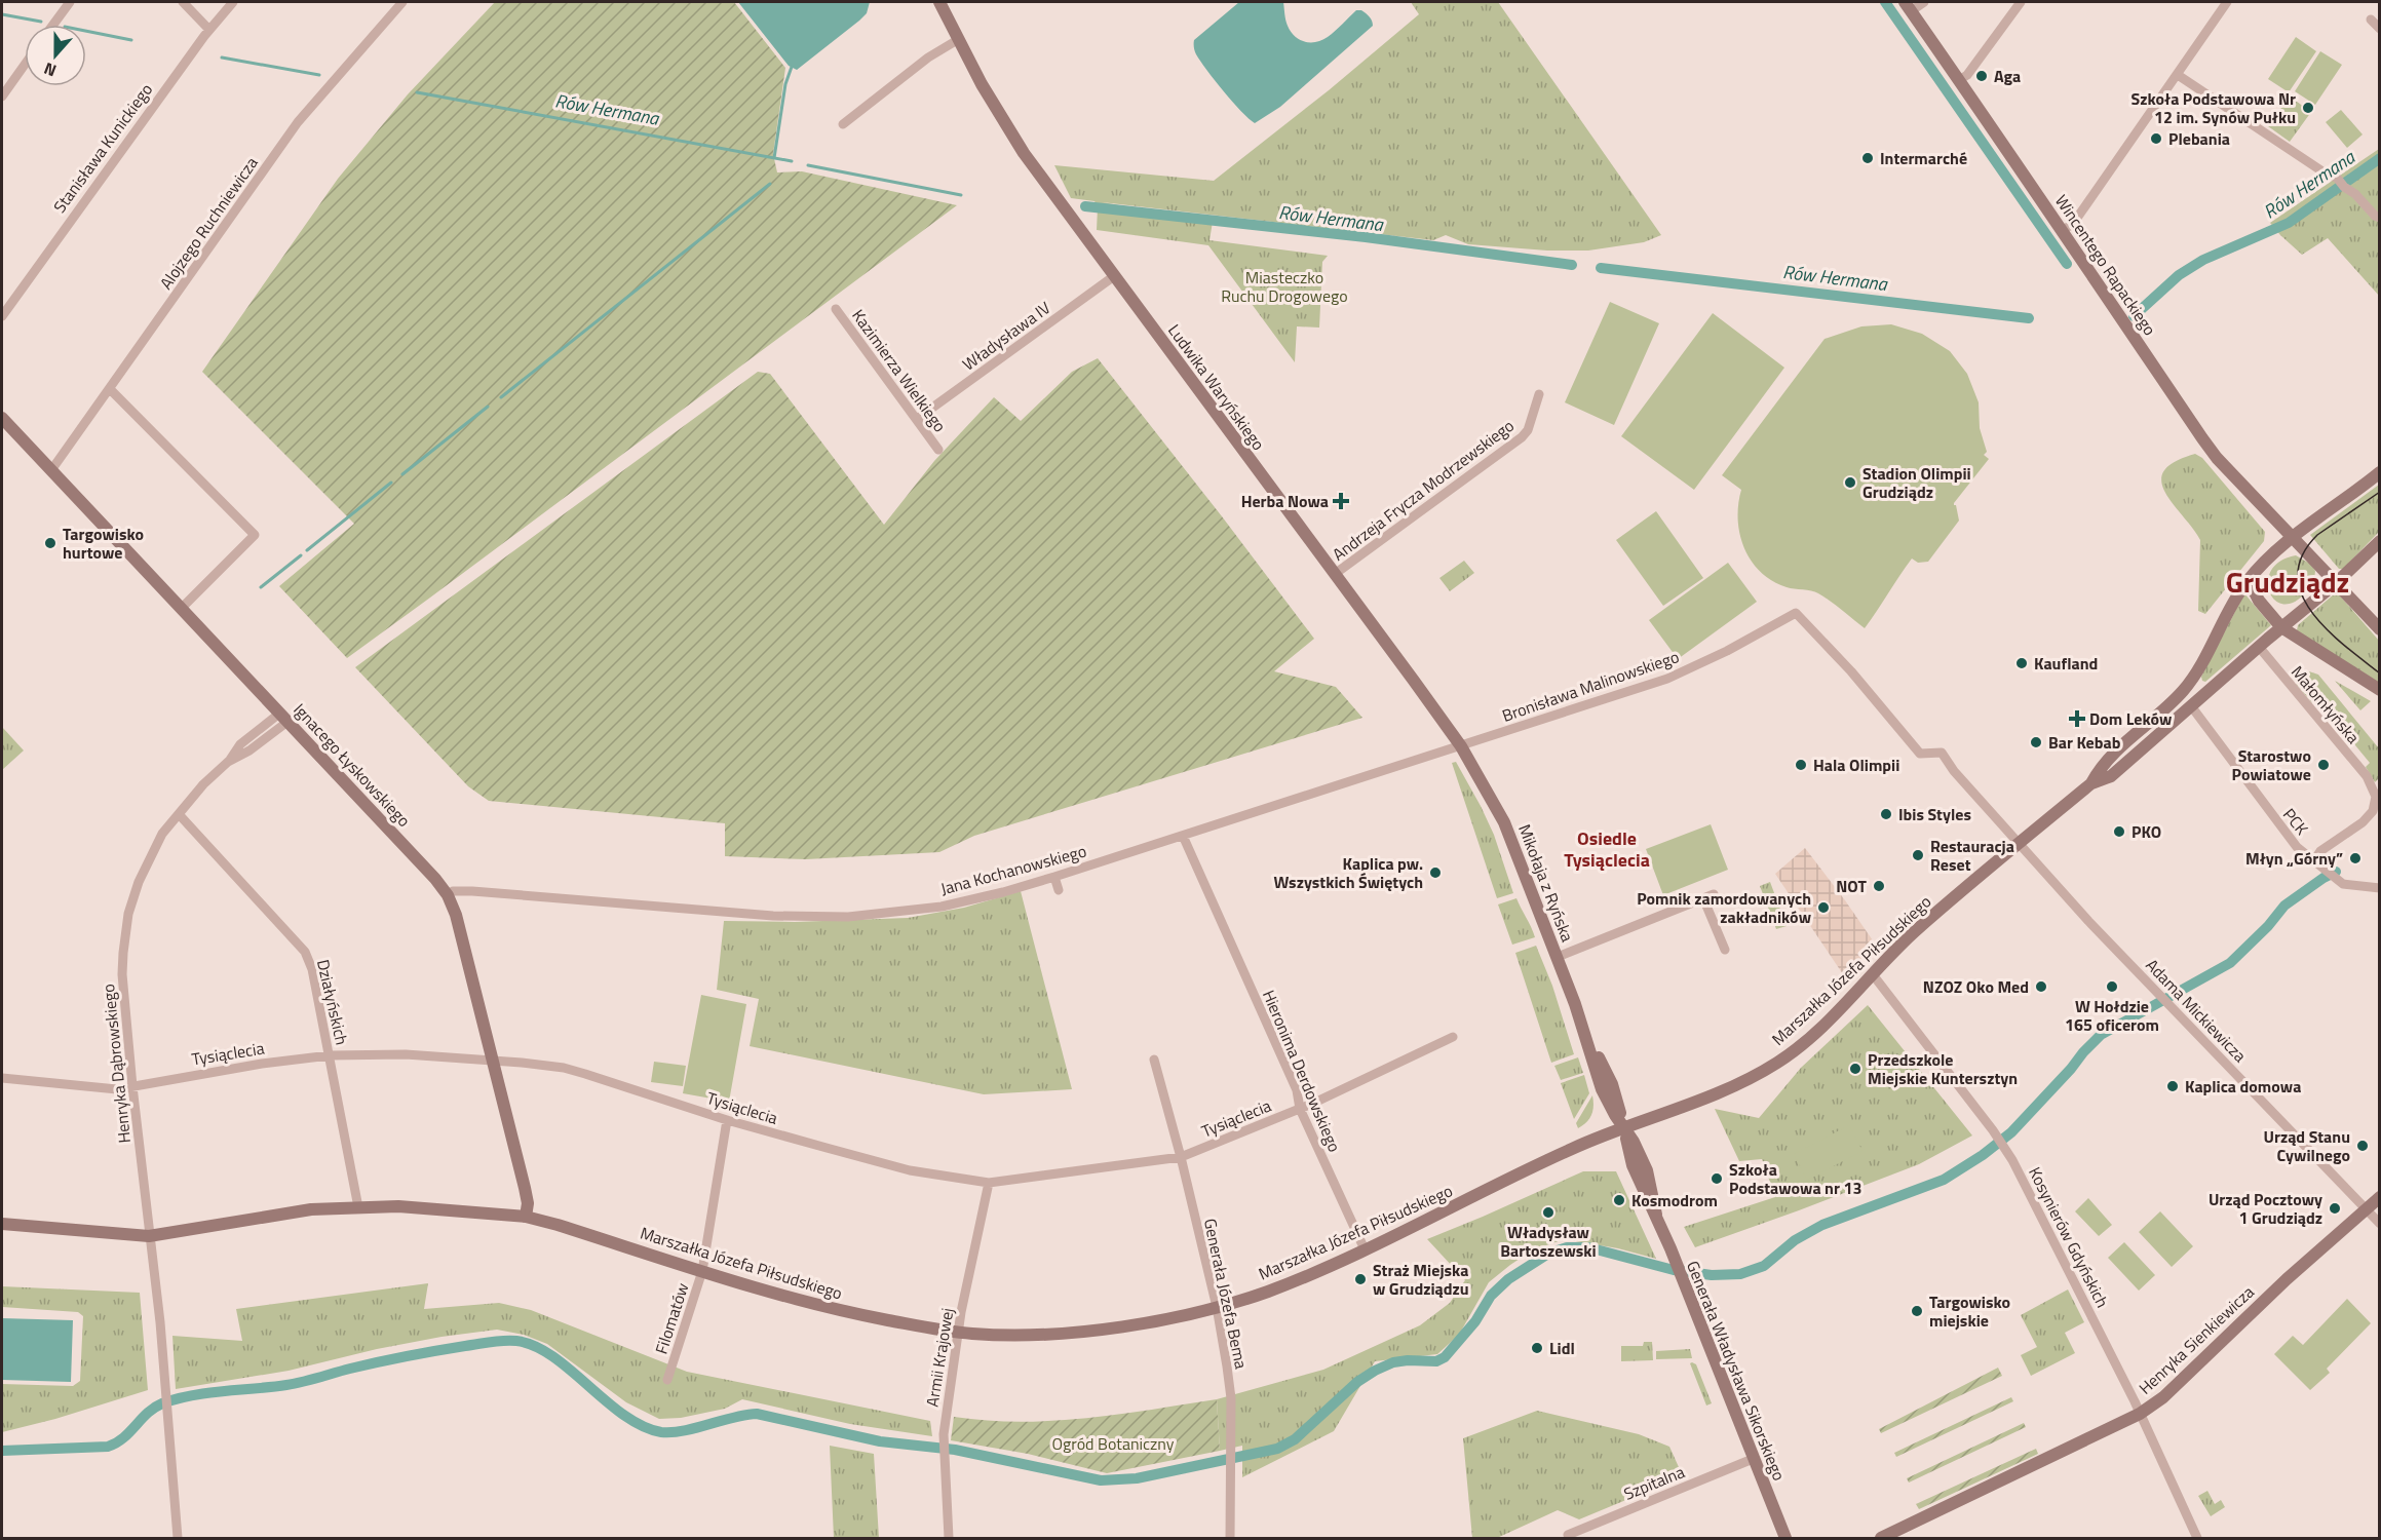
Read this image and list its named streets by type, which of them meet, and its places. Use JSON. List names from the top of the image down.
{
  "streets": {
    "street": [
      "Stanisława Kunickiego",
      "Alojzego Ruchniewicza",
      "Wincentego Rapackiego",
      "Władysława IV",
      "Kazimierza Wielkiego",
      "Ludwika Waryńskiego",
      "Andrzeja Frycza Modrzewskiego",
      "Bronisława Malinowskiego",
      "Małomłyńska",
      "Ignacego Łyskowskiego",
      "PCK",
      "Jana Kochanowskiego",
      "Mikołaja z Ryńska",
      "Marszałka Józefa Piłsudskiego",
      "Działyńskich",
      "Adama Mickiewicza",
      "Tysiąclecia",
      "Henryka Dąbrowskiego",
      "Hieronima Derdowskiego",
      "Kosynierów Gdyńskich",
      "Generała Józefa Bema",
      "Filomatów",
      "Henryka Sienkiewicza",
      "Armii Krajowej",
      "Generała Władysława Sikorskiego",
      "Szpitalna"
    ]
  },
  "crossings": [
    ["Alojzego Ruchniewicza", "Ignacego Łyskowskiego"],
    ["Wincentego Rapackiego", "Marszałka Józefa Piłsudskiego"],
    ["Władysława IV", "Kazimierza Wielkiego"],
    ["Władysława IV", "Ludwika Waryńskiego"],
    ["Ludwika Waryńskiego", "Andrzeja Frycza Modrzewskiego"],
    ["Ludwika Waryńskiego", "Bronisława Malinowskiego"],
    ["Ludwika Waryńskiego", "Jana Kochanowskiego"],
    ["Ludwika Waryńskiego", "Mikołaja z Ryńska"],
    ["Bronisława Malinowskiego", "Jana Kochanowskiego"],
    ["Bronisława Malinowskiego", "Mikołaja z Ryńska"],
    ["Bronisława Malinowskiego", "Marszałka Józefa Piłsudskiego"],
    ["Bronisława Malinowskiego", "Adama Mickiewicza"],
    ["Małomłyńska", "PCK"],
    ["Małomłyńska", "Marszałka Józefa Piłsudskiego"],
    ["Ignacego Łyskowskiego", "Jana Kochanowskiego"],
    ["Ignacego Łyskowskiego", "Marszałka Józefa Piłsudskiego"],
    ["Ignacego Łyskowskiego", "Tysiąclecia"],
    ["Ignacego Łyskowskiego", "Henryka Dąbrowskiego"],
    ["PCK", "Marszałka Józefa Piłsudskiego"],
    ["Jana Kochanowskiego", "Mikołaja z Ryńska"],
    ["Jana Kochanowskiego", "Hieronima Derdowskiego"],
    ["Mikołaja z Ryńska", "Marszałka Józefa Piłsudskiego"],
    ["Mikołaja z Ryńska", "Generała Władysława Sikorskiego"],
    ["Marszałka Józefa Piłsudskiego", "Działyńskich"],
    ["Marszałka Józefa Piłsudskiego", "Adama Mickiewicza"],
    ["Marszałka Józefa Piłsudskiego", "Henryka Dąbrowskiego"],
    ["Marszałka Józefa Piłsudskiego", "Hieronima Derdowskiego"],
    ["Marszałka Józefa Piłsudskiego", "Kosynierów Gdyńskich"],
    ["Marszałka Józefa Piłsudskiego", "Generała Józefa Bema"],
    ["Marszałka Józefa Piłsudskiego", "Filomatów"],
    ["Marszałka Józefa Piłsudskiego", "Armii Krajowej"],
    ["Marszałka Józefa Piłsudskiego", "Generała Władysława Sikorskiego"],
    ["Działyńskich", "Tysiąclecia"],
    ["Działyńskich", "Henryka Dąbrowskiego"],
    ["Adama Mickiewicza", "Henryka Sienkiewicza"],
    ["Tysiąclecia", "Henryka Dąbrowskiego"],
    ["Tysiąclecia", "Hieronima Derdowskiego"],
    ["Tysiąclecia", "Generała Józefa Bema"],
    ["Tysiąclecia", "Filomatów"],
    ["Tysiąclecia", "Armii Krajowej"],
    ["Kosynierów Gdyńskich", "Henryka Sienkiewicza"],
    ["Generała Władysława Sikorskiego", "Szpitalna"]
  ],
  "districts": ["Grudziądz", "Osiedle Tysiąclecia"],
  "water": ["Rów Hermana"],
  "parks": ["Miasteczko Ruchu Drogowego", "Ogród Botaniczny"],
  "places": {
    "other": [
      "Aga",
      "Szkoła Podstawowa Nr 12 im. Synów Pułku",
      "Plebania",
      "Intermarché",
      "Stadion Olimpii Grudziądz",
      "Targowisko hurtowe",
      "Kaufland",
      "Bar Kebab",
      "Hala Olimpii",
      "Starostwo Powiatowe",
      "Ibis Styles",
      "PKO",
      "Restauracja Reset",
      "Młyn „Górny”",
      "Kaplica pw. Wszystkich Świętych",
      "NOT",
      "Pomnik zamordowanych zakładników",
      "NZOZ Oko Med",
      "W Hołdzie 165 oficerom",
      "Przedszkole Miejskie Kuntersztyn",
      "Kaplica domowa",
      "Urząd Stanu Cywilnego",
      "Szkoła Podstawowa nr 13",
      "Kosmodrom",
      "Urząd Pocztowy 1 Grudziądz",
      "Władysław Bartoszewski",
      "Straż Miejska w Grudziądzu",
      "Targowisko miejskie",
      "Lidl"
    ],
    "health": ["Herba Nowa", "Dom Leków"]
  },
  "north": "bottom"
}
